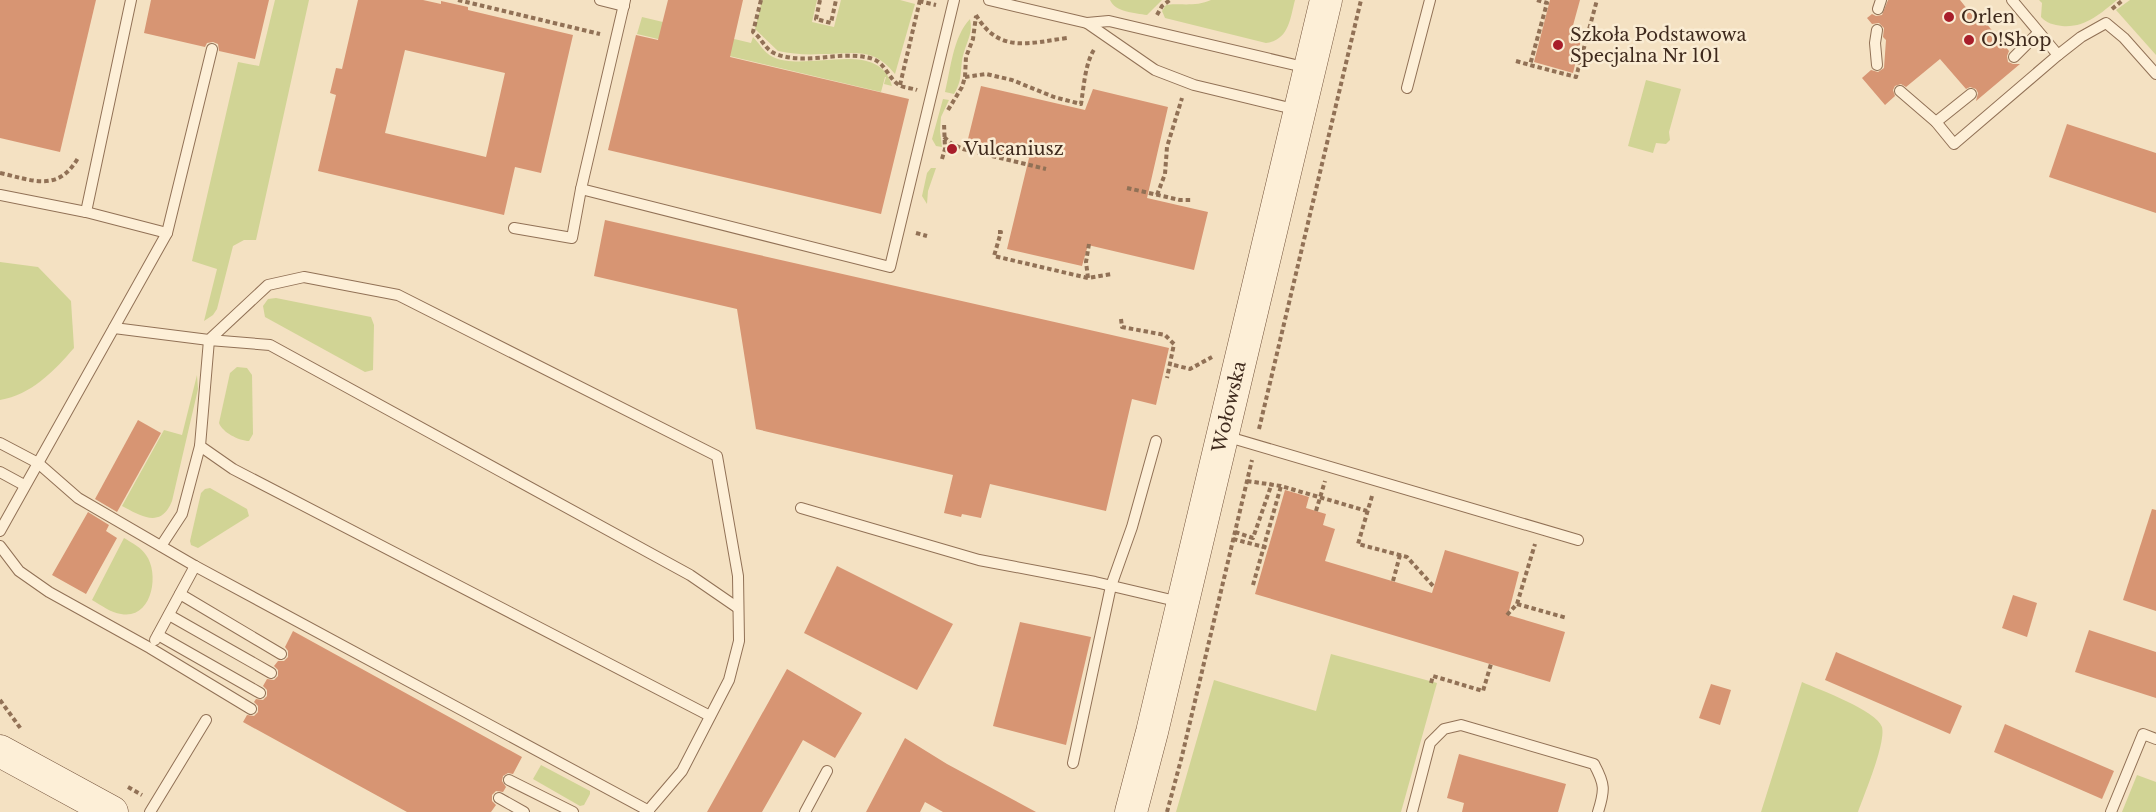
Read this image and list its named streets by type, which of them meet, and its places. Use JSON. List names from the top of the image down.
{
  "streets": {
    "street": ["Wołowska"]
  },
  "places": [
    "Orlen",
    "O!Shop",
    "Szkoła Podstawowa Specjalna Nr 101",
    "Vulcaniusz"
  ]
}
